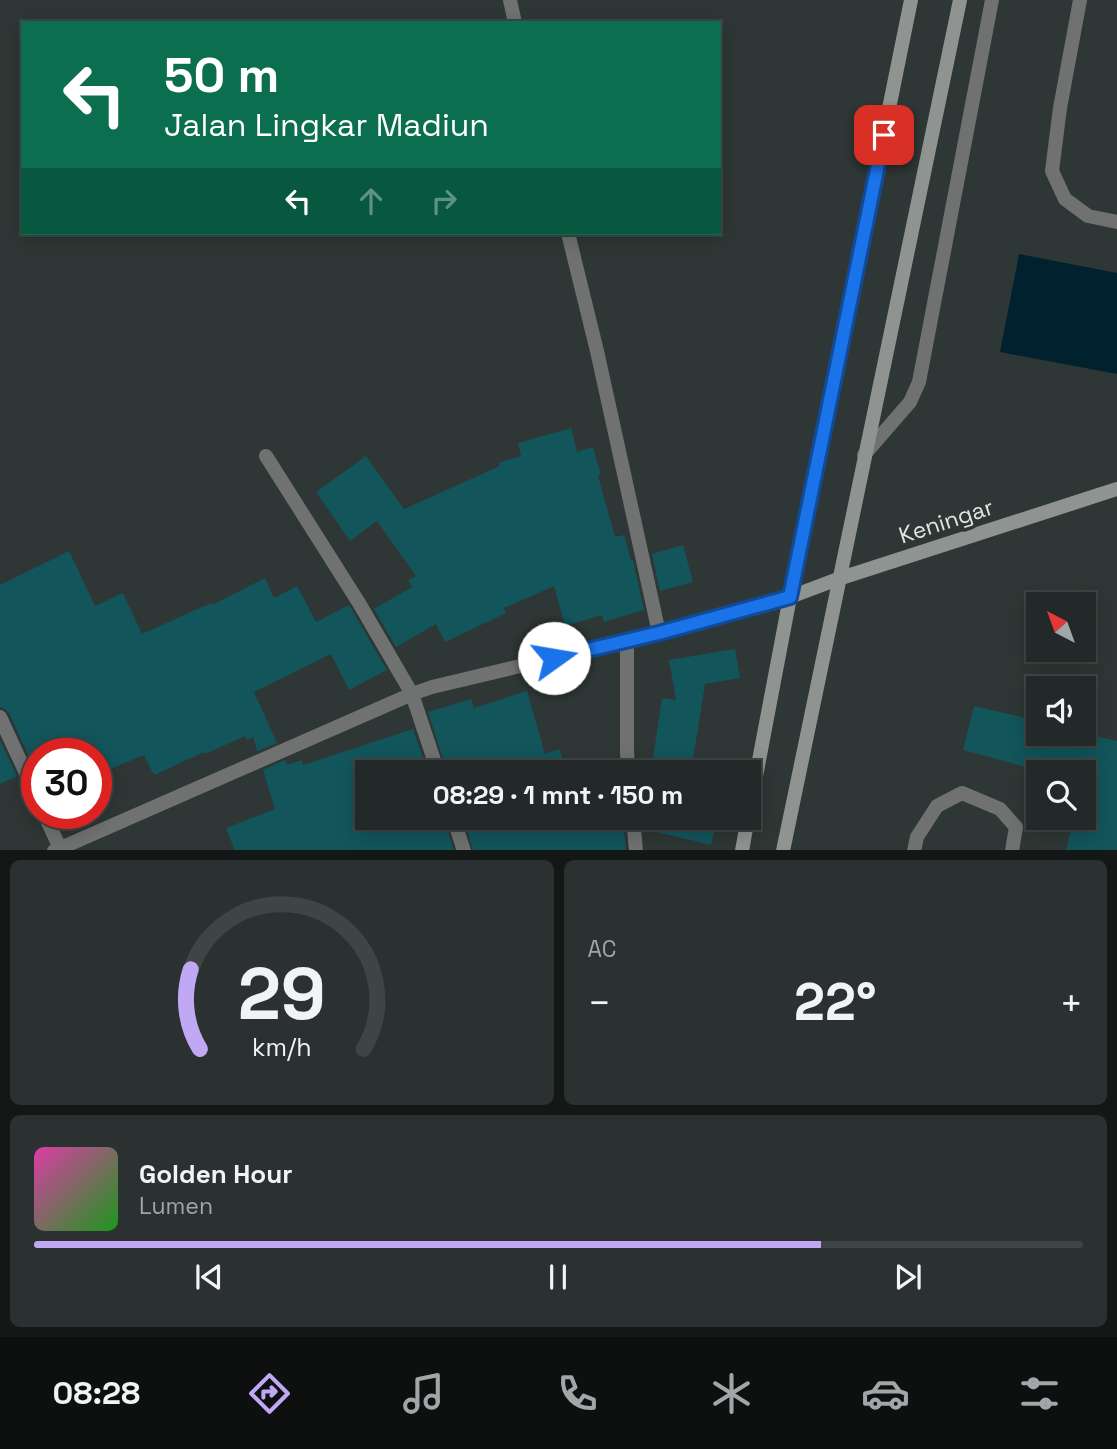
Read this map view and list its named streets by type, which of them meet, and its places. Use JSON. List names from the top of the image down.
{
  "streets": {
    "main road": ["Keningar"]
  },
  "north": "top left",
  "page": {
    "turn": ["50 m", "Jalan Lingkar Madiun"],
    "limit": "30",
    "trip": "08:29 · 1 mnt · 150 m",
    "tile": "AC",
    "heat": ["−", "22°", "+"],
    "song": ["Golden Hour", "Lumen"],
    "tabs": "08:28",
    "gauge": ["29", "km/h"]
  }
}
